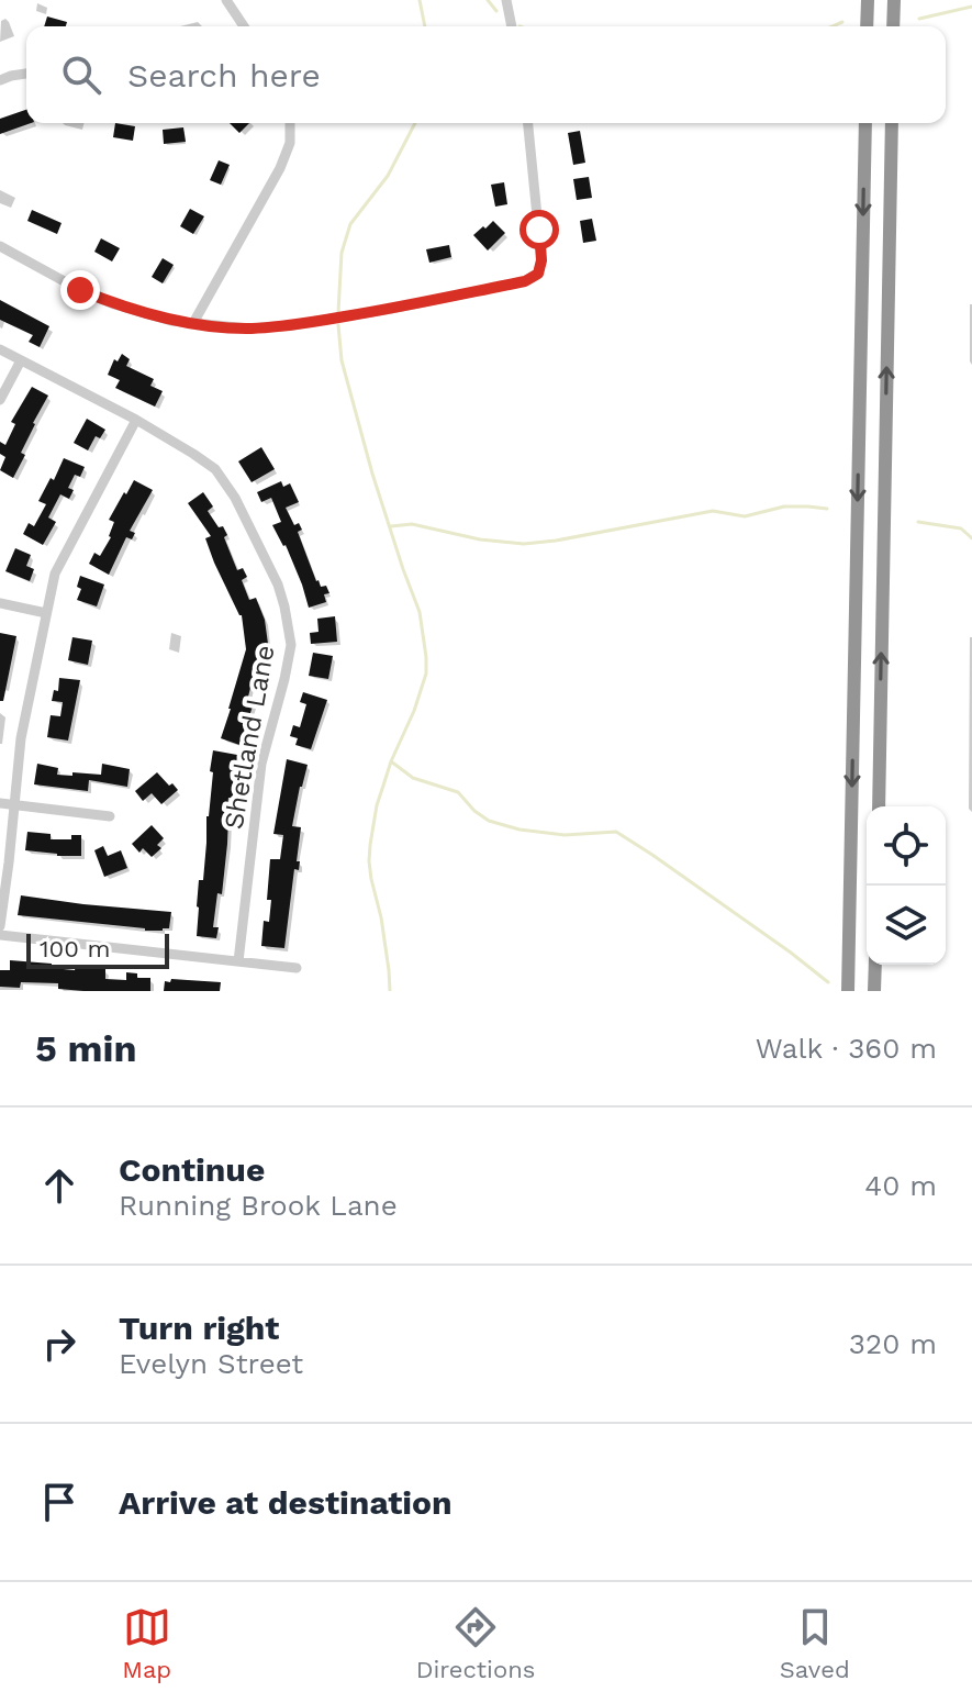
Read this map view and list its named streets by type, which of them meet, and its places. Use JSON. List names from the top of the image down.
{
  "streets": {
    "street": ["Shetland Lane"]
  },
  "scale_bar": "100 m",
  "page": {
    "search": "Search here",
    "scale": "100 m",
    "heading": ["5 min", "Walk · 360 m"],
    "list": [
      ["Continue", "Running Brook Lane", "40 m"],
      ["Turn right", "Evelyn Street", "320 m"],
      "Arrive at destination"
    ],
    "nav": ["Map", "Directions", "Saved"]
  }
}
